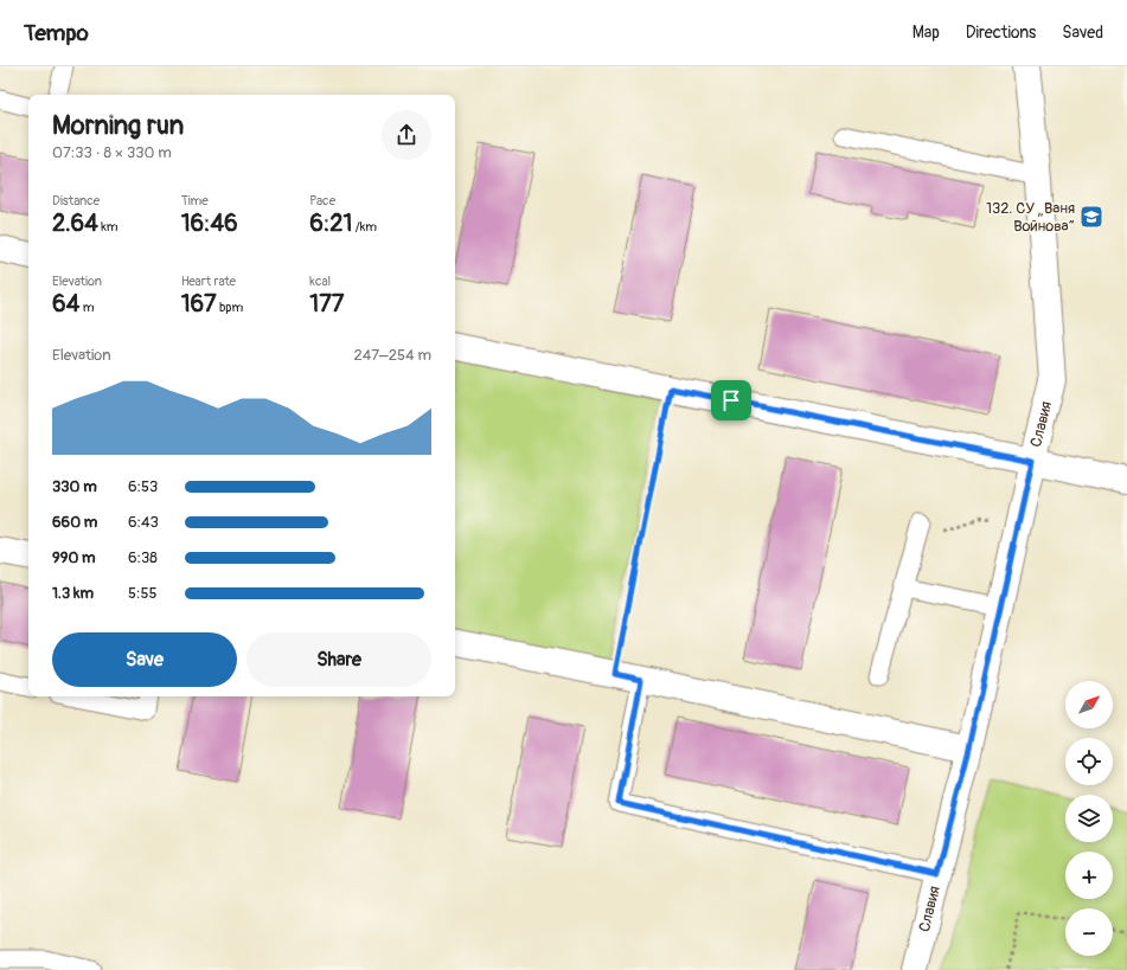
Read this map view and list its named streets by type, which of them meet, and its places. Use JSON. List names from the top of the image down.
{
  "streets": {
    "street": ["Славия"]
  },
  "places": {
    "school or university": ["132. СУ „Ваня Войнова“"]
  },
  "north": "top right",
  "page": {
    "header": "Tempo",
    "nav": ["Map", "Directions", "Saved"],
    "heading": ["Morning run", "07:33 · 8 × 330 m"],
    "stats": [
      ["Distance", "2.64 km"],
      ["Time", "16:46"],
      ["Pace", "6:21 /km"],
      ["Elevation", "64 m"],
      ["Heart rate", "167 bpm"],
      ["kcal", "177"]
    ],
    "chart": ["Elevation", "247–254 m"],
    "list": [
      {
        "name": "330 m",
        "note": "6:53"
      },
      {
        "name": "660 m",
        "note": "6:43"
      },
      {
        "name": "990 m",
        "note": "6:38"
      },
      {
        "name": "1.3 km",
        "note": "5:55"
      }
    ],
    "buttons": ["Save", "Share"],
    "map_buttons": ["+", "−"]
  }
}
